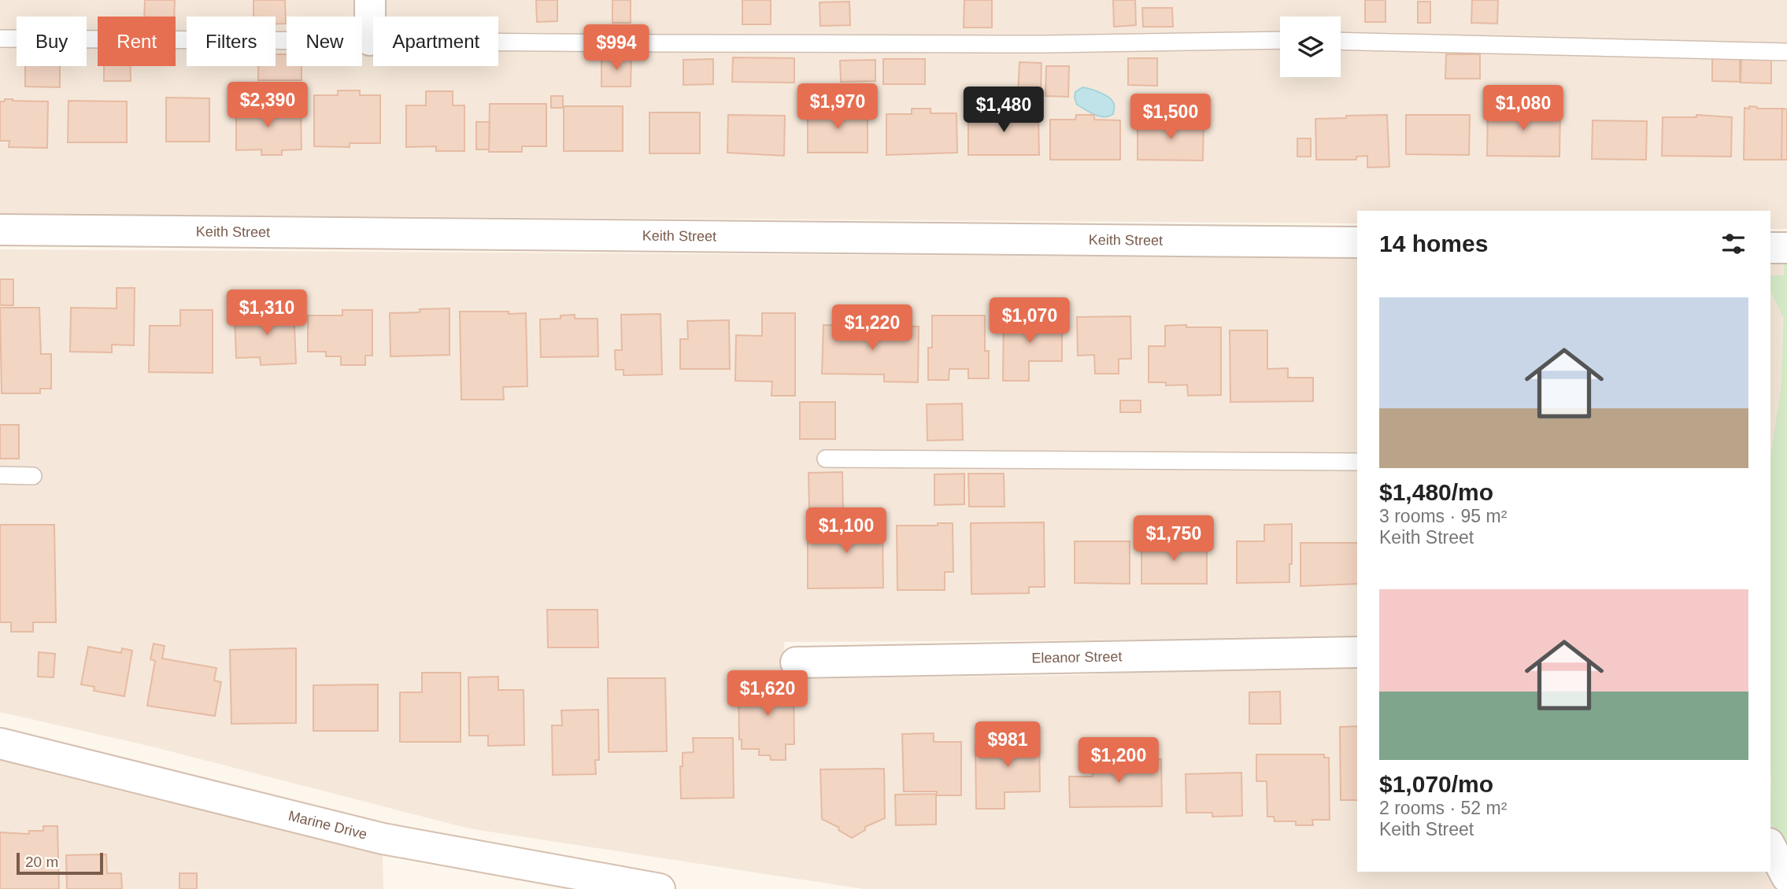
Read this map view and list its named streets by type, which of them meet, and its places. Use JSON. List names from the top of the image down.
{
  "streets": {
    "street": ["Keith Street", "Eleanor Street", "Marine Drive"]
  },
  "scale_bar": "20 m",
  "page": {
    "chip": [
      "Buy",
      "Rent",
      "Filters",
      "New",
      "Apartment"
    ],
    "price": [
      "$994",
      "$2,390",
      "$1,970",
      "$1,080",
      "$1,480",
      "$1,500",
      "$1,310",
      "$1,070",
      "$1,220",
      "$1,100",
      "$1,750",
      "$1,620",
      "$981",
      "$1,200"
    ],
    "heading": "14 homes",
    "list": [
      {
        "name": "$1,480/mo",
        "note": "3 rooms · 95 m² · Keith Street"
      },
      {
        "name": "$1,070/mo",
        "note": "2 rooms · 52 m² · Keith Street"
      }
    ],
    "scale": "20 m"
  }
}
